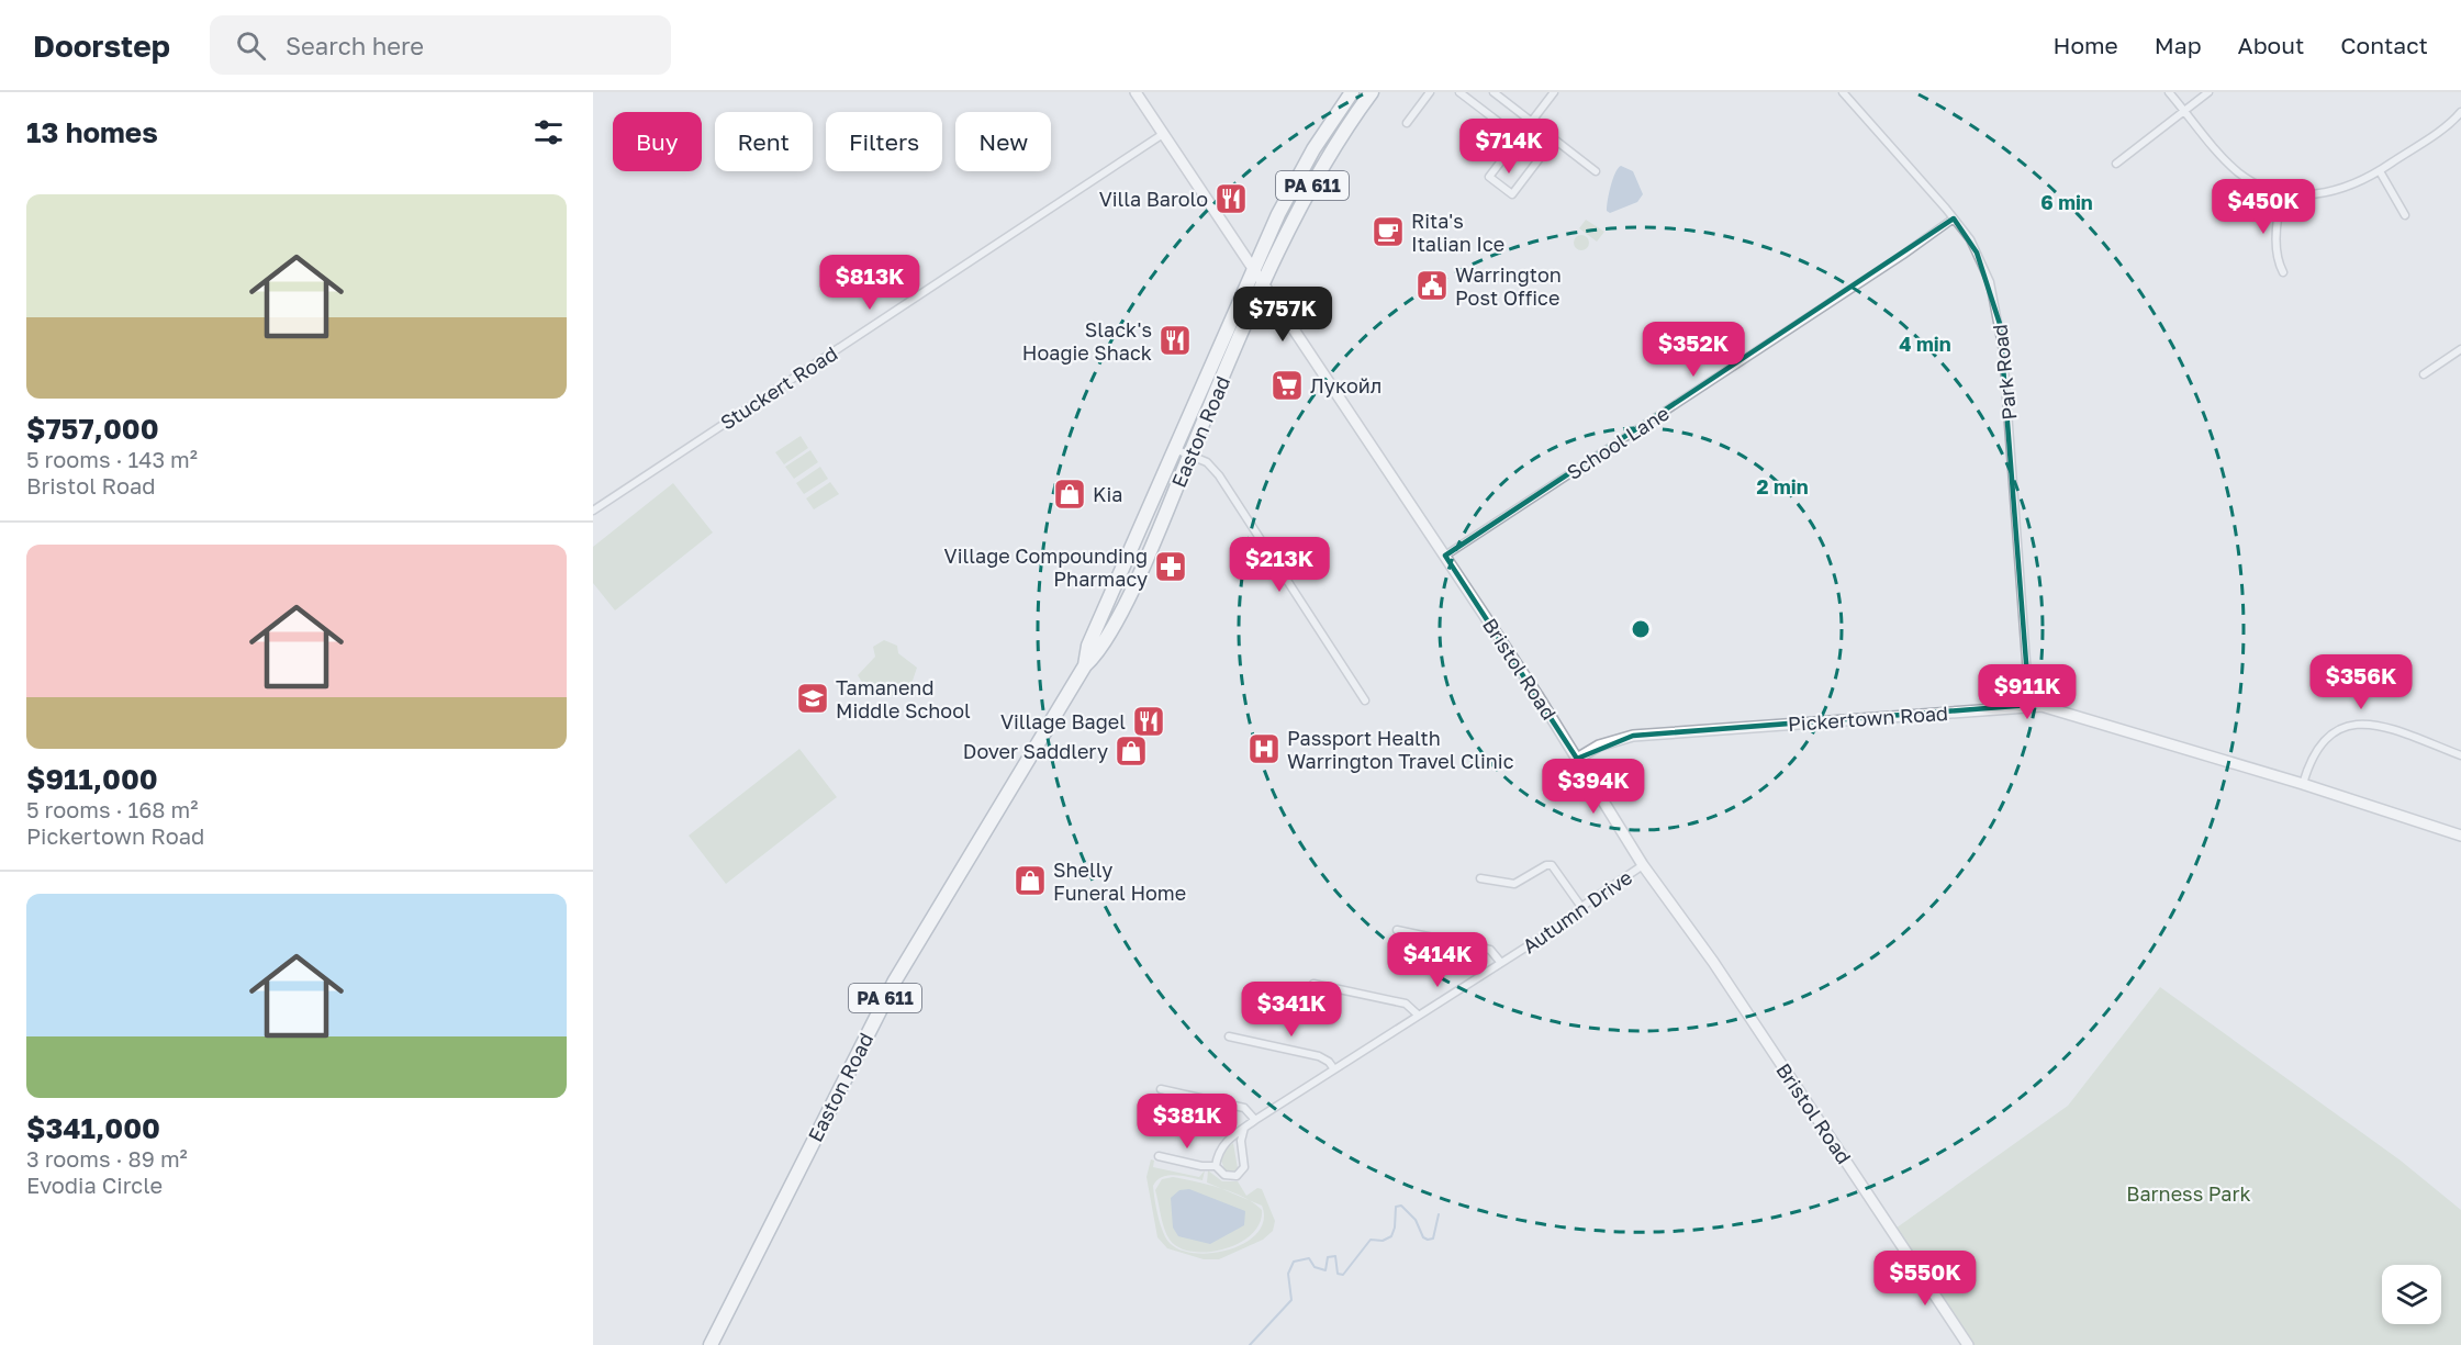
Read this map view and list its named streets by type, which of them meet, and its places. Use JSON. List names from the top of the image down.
{
  "streets": {
    "highway": ["PA 611", "Easton Road"],
    "main road": ["Bristol Road", "Pickertown Road"],
    "street": [
      "Park Road",
      "Stuckert Road",
      "School Lane",
      "Autumn Drive"
    ]
  },
  "crossings": [
    ["Park Road", "School Lane"],
    ["Park Road", "Pickertown Road"],
    ["Stuckert Road", "Bristol Road"],
    ["Easton Road", "Bristol Road"],
    ["School Lane", "Bristol Road"],
    ["Bristol Road", "Pickertown Road"],
    ["Bristol Road", "Autumn Drive"]
  ],
  "parks": ["Barness Park"],
  "places": {
    "restaurant": ["Villa Barolo", "Slack's Hoagie Shack", "Village Bagel"],
    "cafe": ["Rita's Italian Ice"],
    "public building": ["Warrington Post Office"],
    "supermarket": ["Лукойл"],
    "shop": ["Kia", "Dover Saddlery", "Shelly Funeral Home"],
    "pharmacy": ["Village Compounding Pharmacy"],
    "school or university": ["Tamanend Middle School"],
    "hospital": ["Passport Health Warrington Travel Clinic"]
  },
  "page": {
    "header": "Doorstep",
    "search": "Search here",
    "nav": [
      "Home",
      "Map",
      "About",
      "Contact"
    ],
    "heading": "13 homes",
    "chip": [
      "Buy",
      "Rent",
      "Filters",
      "New"
    ],
    "price": [
      "$714K",
      "$450K",
      "$813K",
      "$757K",
      "$352K",
      "$213K",
      "$356K",
      "$911K",
      "$394K",
      "$414K",
      "$341K",
      "$381K",
      "$550K"
    ],
    "list": [
      {
        "name": "$757,000",
        "note": "5 rooms · 143 m² · Bristol Road"
      },
      {
        "name": "$911,000",
        "note": "5 rooms · 168 m² · Pickertown Road"
      },
      {
        "name": "$341,000",
        "note": "3 rooms · 89 m² · Evodia Circle"
      }
    ]
  },
  "rings": ["6 min", "4 min", "2 min"]
}
